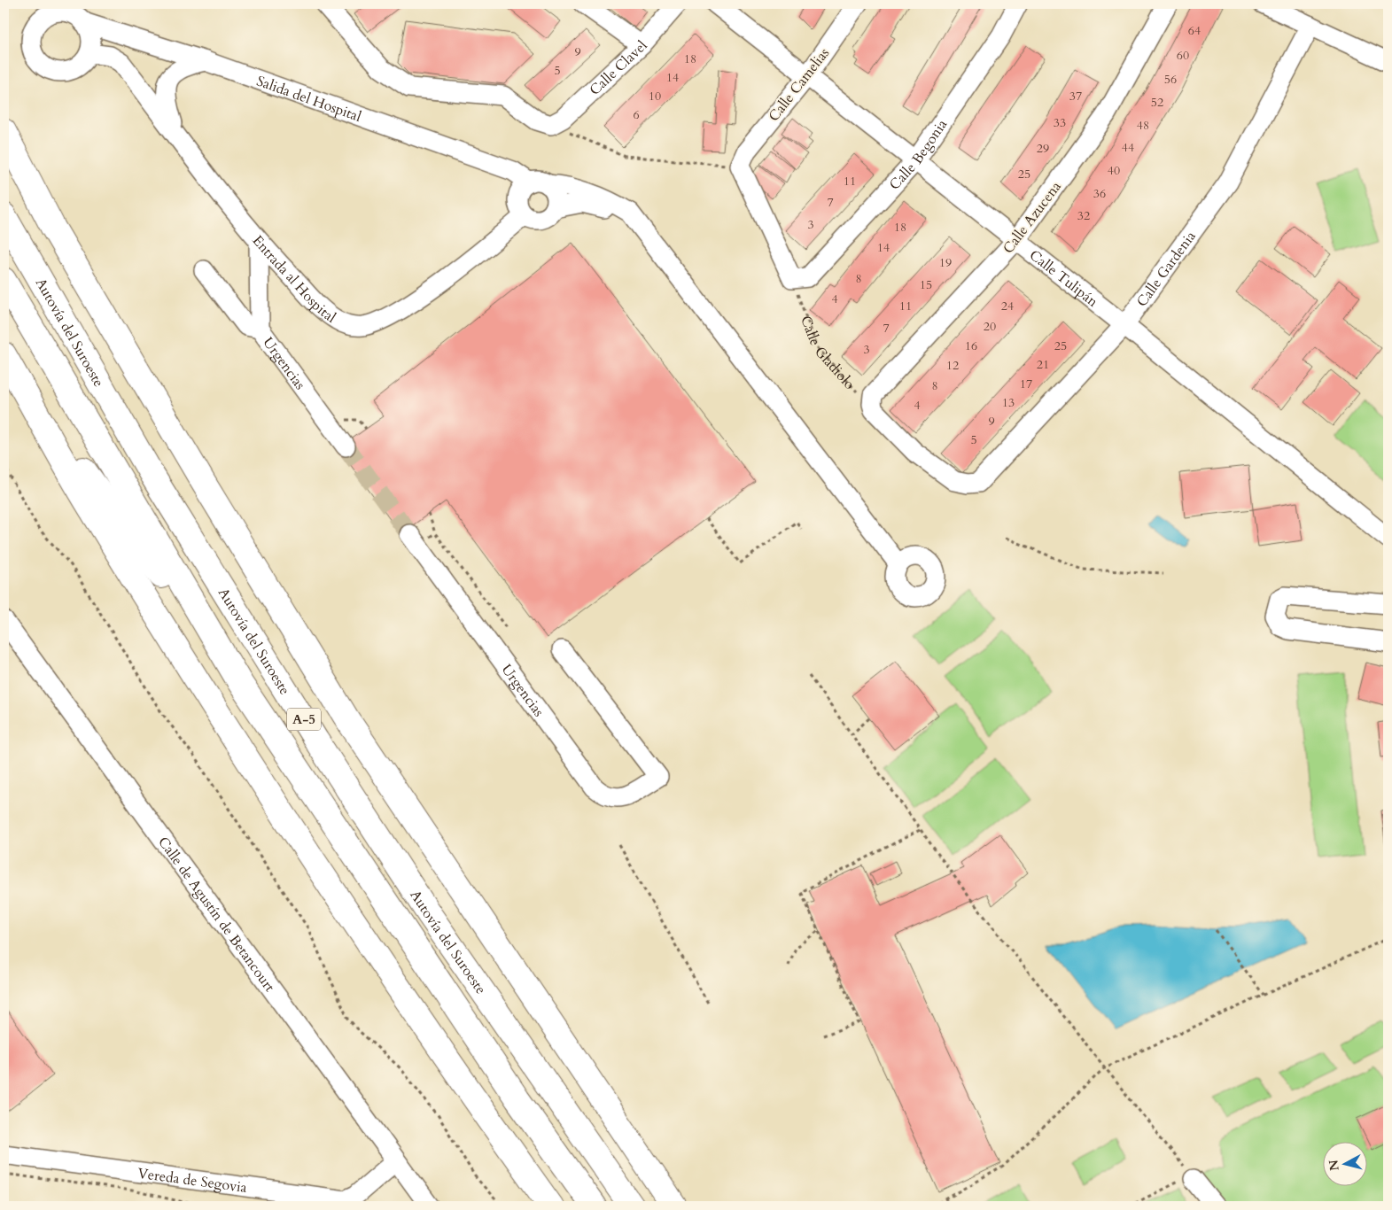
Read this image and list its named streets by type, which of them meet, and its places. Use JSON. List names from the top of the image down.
{
  "streets": {
    "highway": ["Autovía del Suroeste", "A-5"],
    "street": [
      "Calle Clavel",
      "Calle Camelias",
      "Salida del Hospital",
      "Calle Begonia",
      "Calle Azucena",
      "Calle Gardenia",
      "Entrada al Hospital",
      "Calle Tulipán",
      "Urgencias",
      "Calle de Agustín de Betancourt",
      "Vereda de Segovia"
    ],
    "path": ["Calle Gladiolo"]
  },
  "crossings": [
    ["Calle Camelias", "Calle Tulipán"],
    ["Salida del Hospital", "Entrada al Hospital"],
    ["Calle Begonia", "Calle Tulipán"],
    ["Calle Begonia", "Calle Gladiolo"],
    ["Calle Azucena", "Calle Gardenia"],
    ["Calle Azucena", "Calle Tulipán"],
    ["Calle Azucena", "Calle Gladiolo"],
    ["Calle Gardenia", "Calle Tulipán"],
    ["Calle Gardenia", "Calle Gladiolo"],
    ["Entrada al Hospital", "Urgencias"],
    ["Calle de Agustín de Betancourt", "Vereda de Segovia"]
  ],
  "house_numbers": [
    "64",
    "9",
    "60",
    "18",
    "5",
    "14",
    "56",
    "10",
    "37",
    "52",
    "6",
    "33",
    "48",
    "44",
    "29",
    "40",
    "25",
    "11",
    "36",
    "7",
    "32",
    "3",
    "18",
    "14",
    "19",
    "8",
    "15",
    "4",
    "11",
    "24",
    "20",
    "7",
    "16",
    "25",
    "3",
    "21",
    "12",
    "17",
    "8",
    "13",
    "4",
    "9",
    "5"
  ],
  "north": "left"
}
